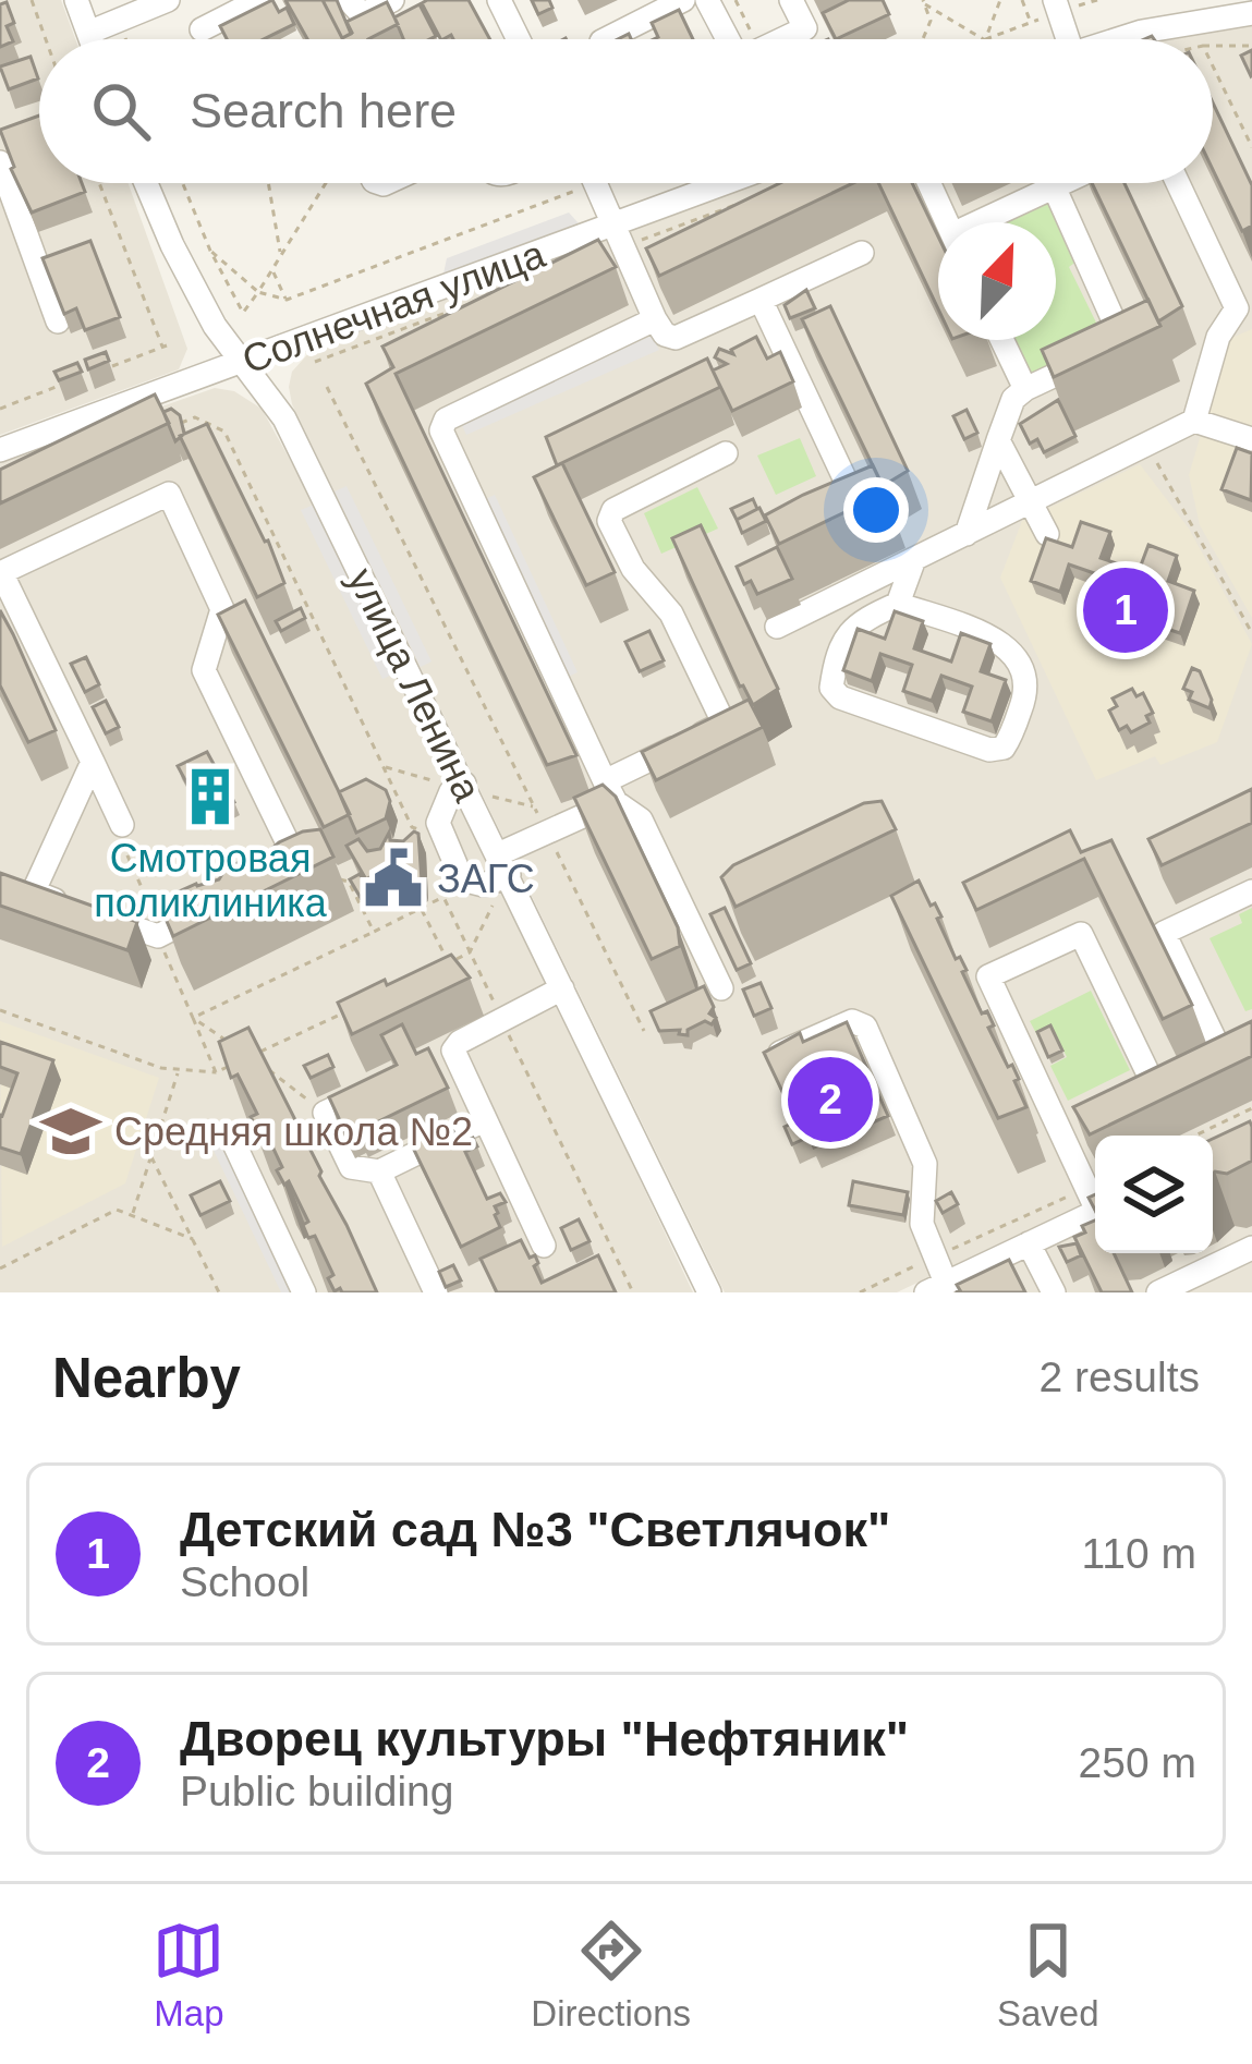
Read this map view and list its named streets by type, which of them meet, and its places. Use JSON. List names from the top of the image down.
{
  "streets": {
    "street": ["Солнечная улица", "улица Ленина"]
  },
  "crossings": [
    ["Солнечная улица", "улица Ленина"]
  ],
  "places": {
    "building": ["Смотровая поликлиника"],
    "public building": ["ЗАГС"],
    "school or university": ["Средняя школа №2"]
  },
  "north": "top right",
  "page": {
    "search": "Search here",
    "pins": ["1", "2"],
    "heading": ["Nearby", "2 results"],
    "list": [
      {
        "mark": "1",
        "name": "Детский сад №3 \"Светлячок\"",
        "note": "School",
        "value": "110 m"
      },
      {
        "mark": "2",
        "name": "Дворец культуры \"Нефтяник\"",
        "note": "Public building",
        "value": "250 m"
      }
    ],
    "nav": ["Map", "Directions", "Saved"]
  }
}
